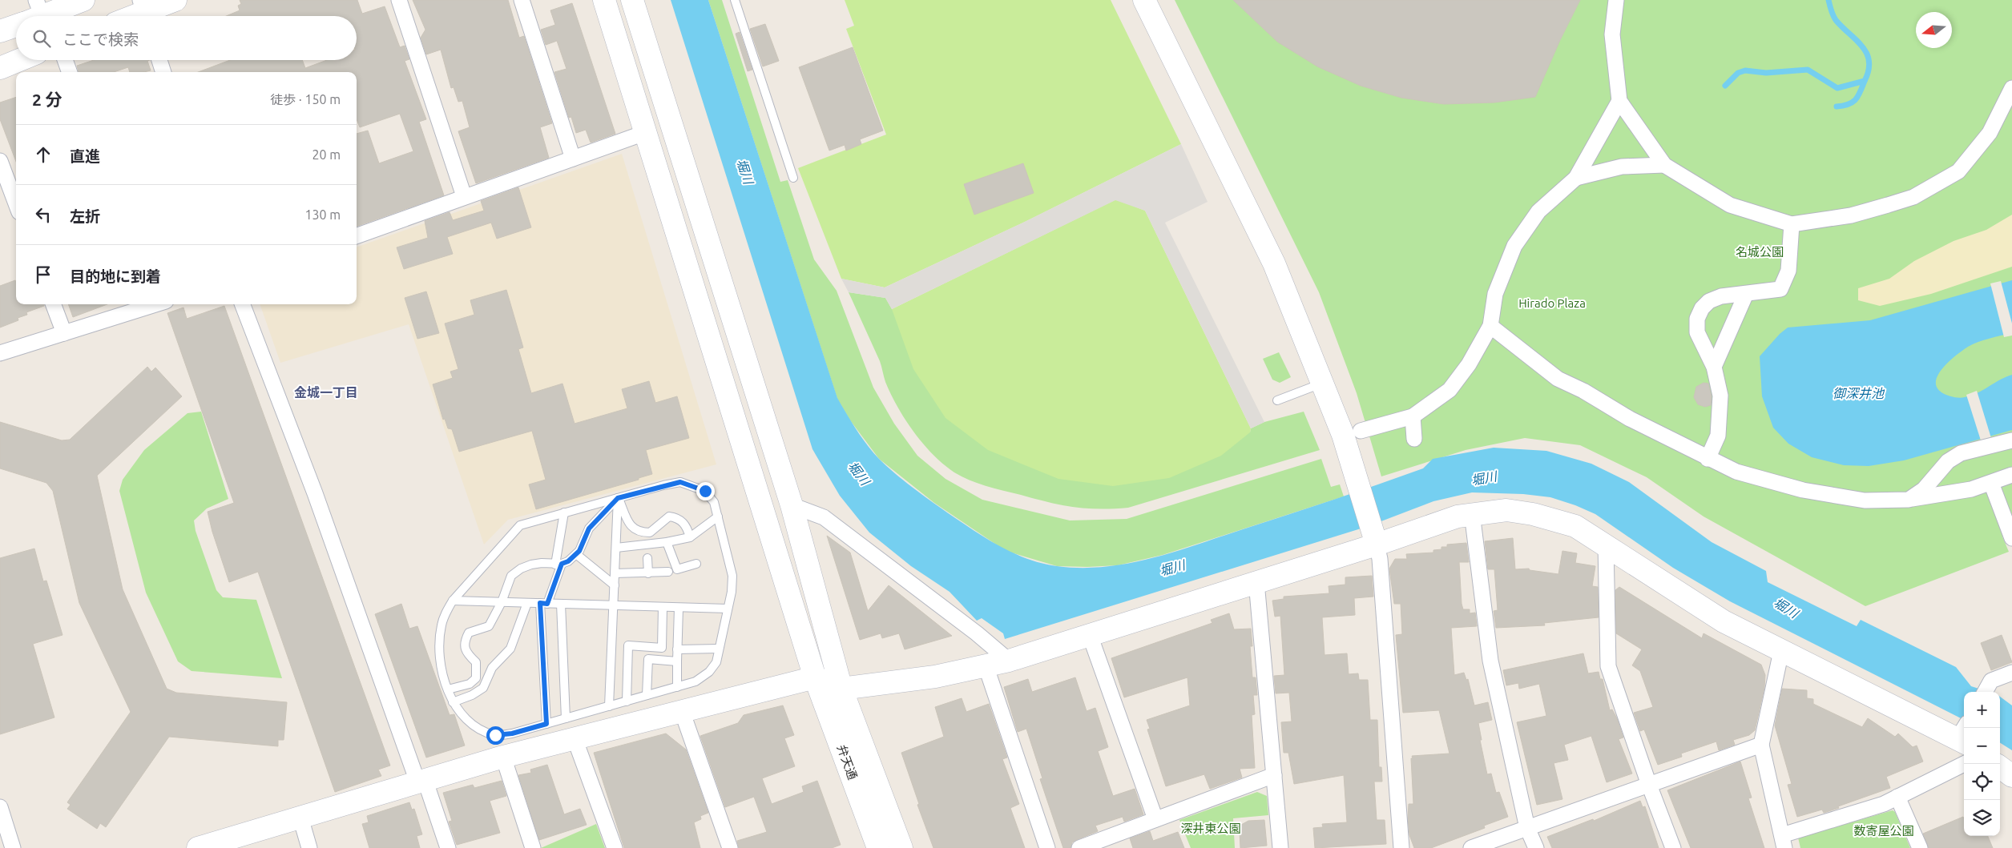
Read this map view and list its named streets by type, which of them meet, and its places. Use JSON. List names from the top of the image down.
{
  "streets": {
    "street": ["弁天通"]
  },
  "districts": ["金城一丁目"],
  "water": ["堀川", "御深井池"],
  "parks": [
    "名城公園",
    "Hirado Plaza",
    "深井東公園",
    "数寄屋公園"
  ],
  "north": "left",
  "page": {
    "search": "ここで検索",
    "heading": ["2 分", "徒歩 · 150 m"],
    "list": [
      ["直進", "20 m"],
      ["左折", "130 m"],
      "目的地に到着"
    ],
    "map_buttons": ["+", "−"]
  }
}
